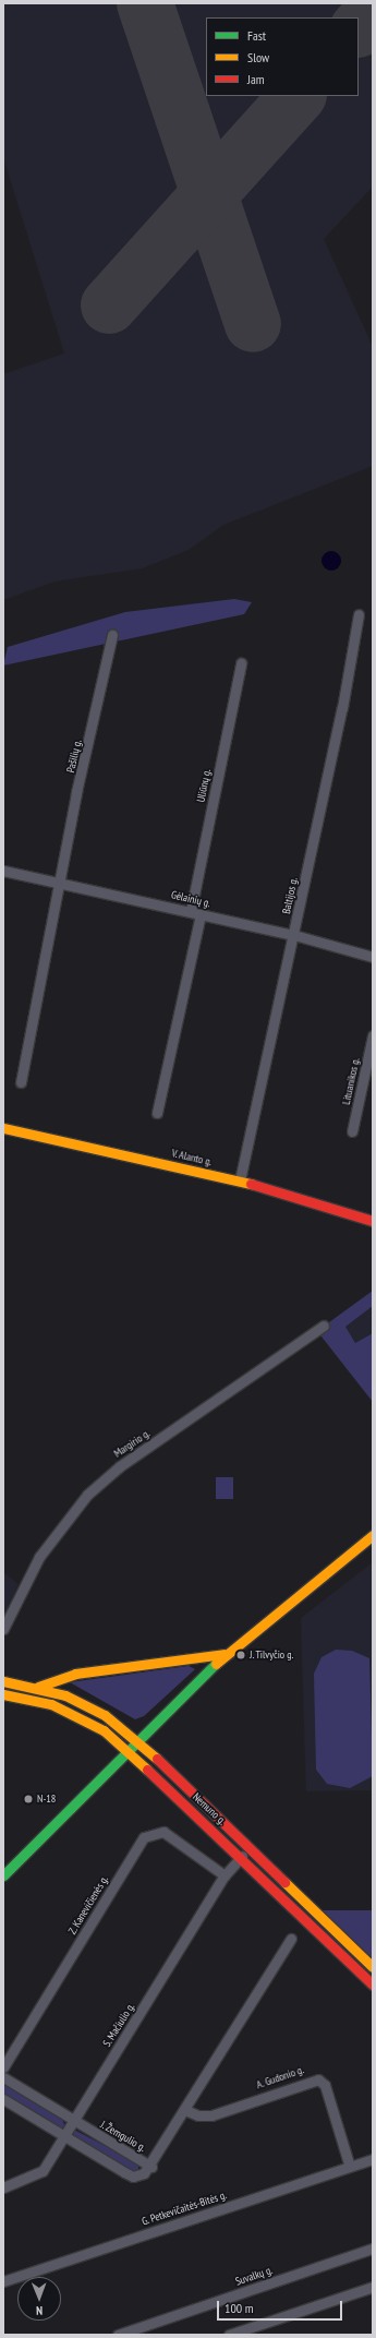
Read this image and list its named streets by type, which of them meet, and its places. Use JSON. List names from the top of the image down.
{
  "streets": {
    "main road": ["V. Alanto g.", "Nemuno g."],
    "street": [
      "Pašilių g.",
      "Uliūnų g.",
      "Baltijos g.",
      "Gėlainių g.",
      "Lituanikos g.",
      "Margirio g.",
      "Z. Kanevičienės g.",
      "S. Mačiulio g.",
      "A. Gudonio g.",
      "J. Žemgulio g.",
      "G. Petkevičaitės-Bitės g.",
      "Suvalkų g."
    ]
  },
  "crossings": [
    ["Pašilių g.", "Gėlainių g."],
    ["Uliūnų g.", "Gėlainių g."],
    ["Baltijos g.", "Gėlainių g."],
    ["Baltijos g.", "V. Alanto g."],
    ["Nemuno g.", "S. Mačiulio g."],
    ["Z. Kanevičienės g.", "S. Mačiulio g."],
    ["S. Mačiulio g.", "J. Žemgulio g."],
    ["A. Gudonio g.", "G. Petkevičaitės-Bitės g."]
  ],
  "places": ["J. Tilvyčio g.", "N-18"],
  "legend": ["Fast", "Slow", "Jam"],
  "scale_bar": "100 m",
  "north": "bottom"
}
